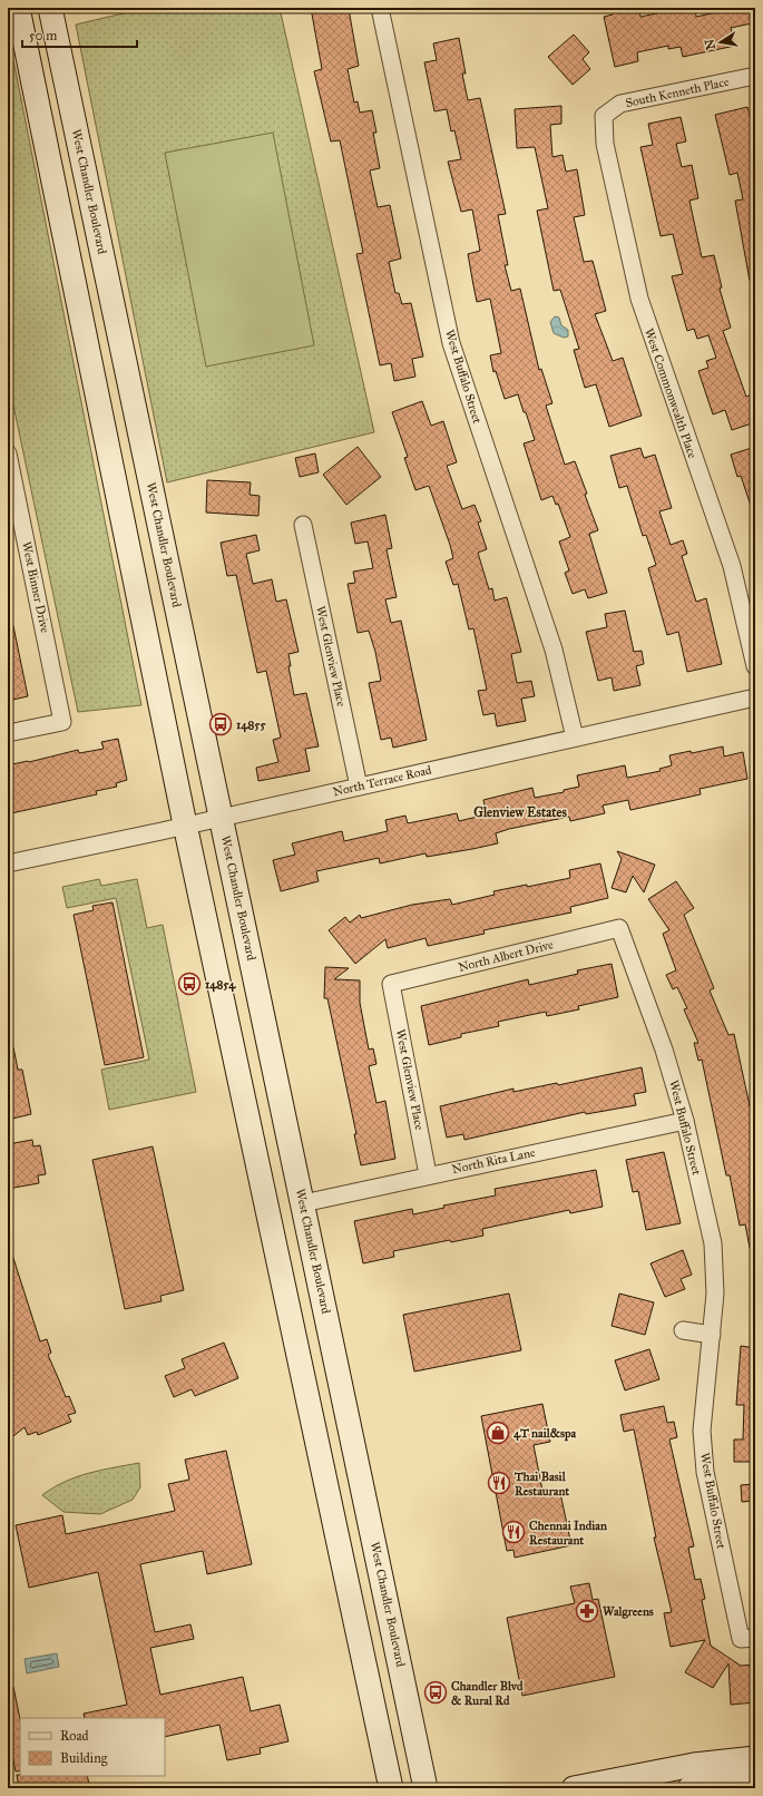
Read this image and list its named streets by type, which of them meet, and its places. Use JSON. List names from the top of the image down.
{
  "streets": {
    "main road": ["West Chandler Boulevard"],
    "street": [
      "South Kenneth Place",
      "West Buffalo Street",
      "West Commonwealth Place",
      "West Binner Drive",
      "West Glenview Place",
      "North Terrace Road",
      "North Albert Drive",
      "North Rita Lane"
    ]
  },
  "crossings": [
    ["South Kenneth Place", "West Commonwealth Place"],
    ["West Chandler Boulevard", "North Terrace Road"],
    ["West Chandler Boulevard", "North Rita Lane"],
    ["West Buffalo Street", "North Terrace Road"],
    ["West Buffalo Street", "North Albert Drive"],
    ["West Buffalo Street", "North Rita Lane"],
    ["West Glenview Place", "North Terrace Road"],
    ["West Glenview Place", "North Albert Drive"],
    ["West Glenview Place", "North Rita Lane"]
  ],
  "districts": ["Glenview Estates"],
  "places": {
    "bus stop": ["14855", "14854", "Chandler Blvd & Rural Rd"],
    "shop": ["4T nail&spa"],
    "restaurant": ["Thai Basil Restaurant", "Chennai Indian Restaurant"],
    "pharmacy": ["Walgreens"]
  },
  "legend": ["Road", "Building"],
  "scale_bar": "50 m",
  "north": "left"
}
